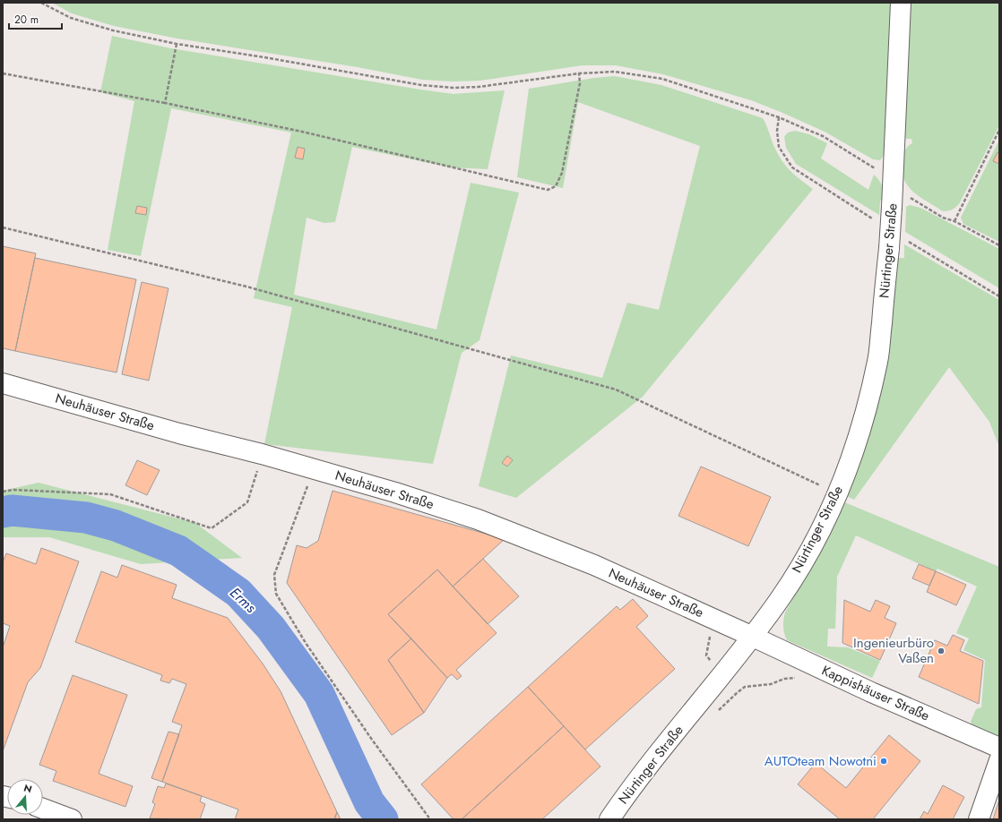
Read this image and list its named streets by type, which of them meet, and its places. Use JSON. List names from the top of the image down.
{
  "streets": {
    "street": ["Nürtinger Straße", "Neuhäuser Straße", "Kappishäuser Straße"]
  },
  "crossings": [
    ["Nürtinger Straße", "Neuhäuser Straße"],
    ["Nürtinger Straße", "Kappishäuser Straße"],
    ["Neuhäuser Straße", "Kappishäuser Straße"]
  ],
  "water": ["Erms"],
  "places": ["Ingenieurbüro Vaßen", "AUTOteam Nowotni"],
  "scale_bar": "20 m",
  "north": "top"
}
